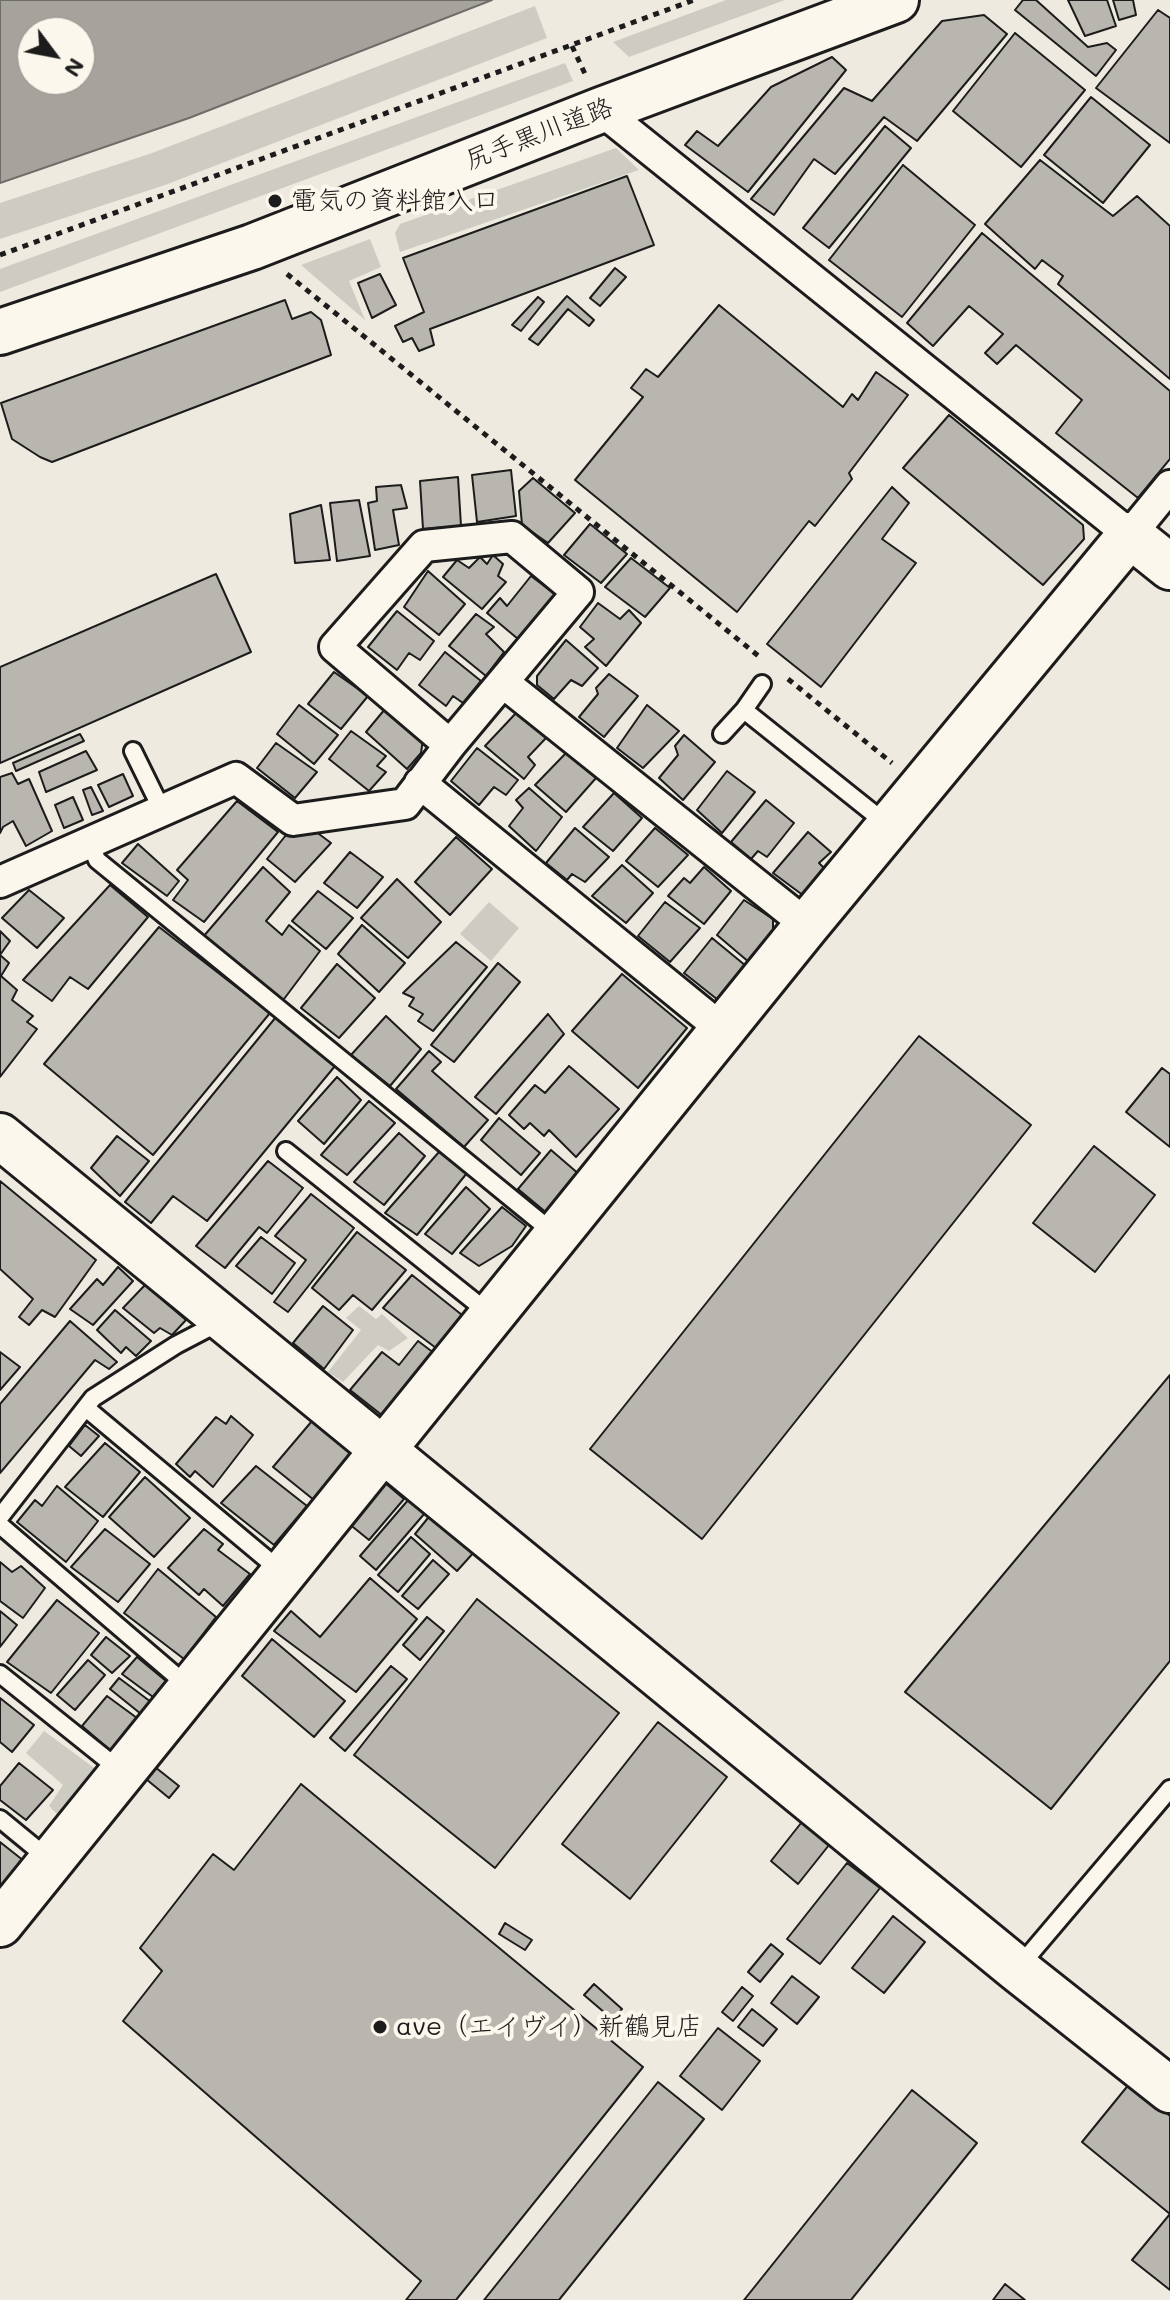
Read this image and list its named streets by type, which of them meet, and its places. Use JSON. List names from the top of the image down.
{
  "streets": {
    "street": ["尻手黒川道路"]
  },
  "places": ["電気の資料館入口", "ave（エイヴイ）新鶴見店"],
  "north": "bottom right"
}
